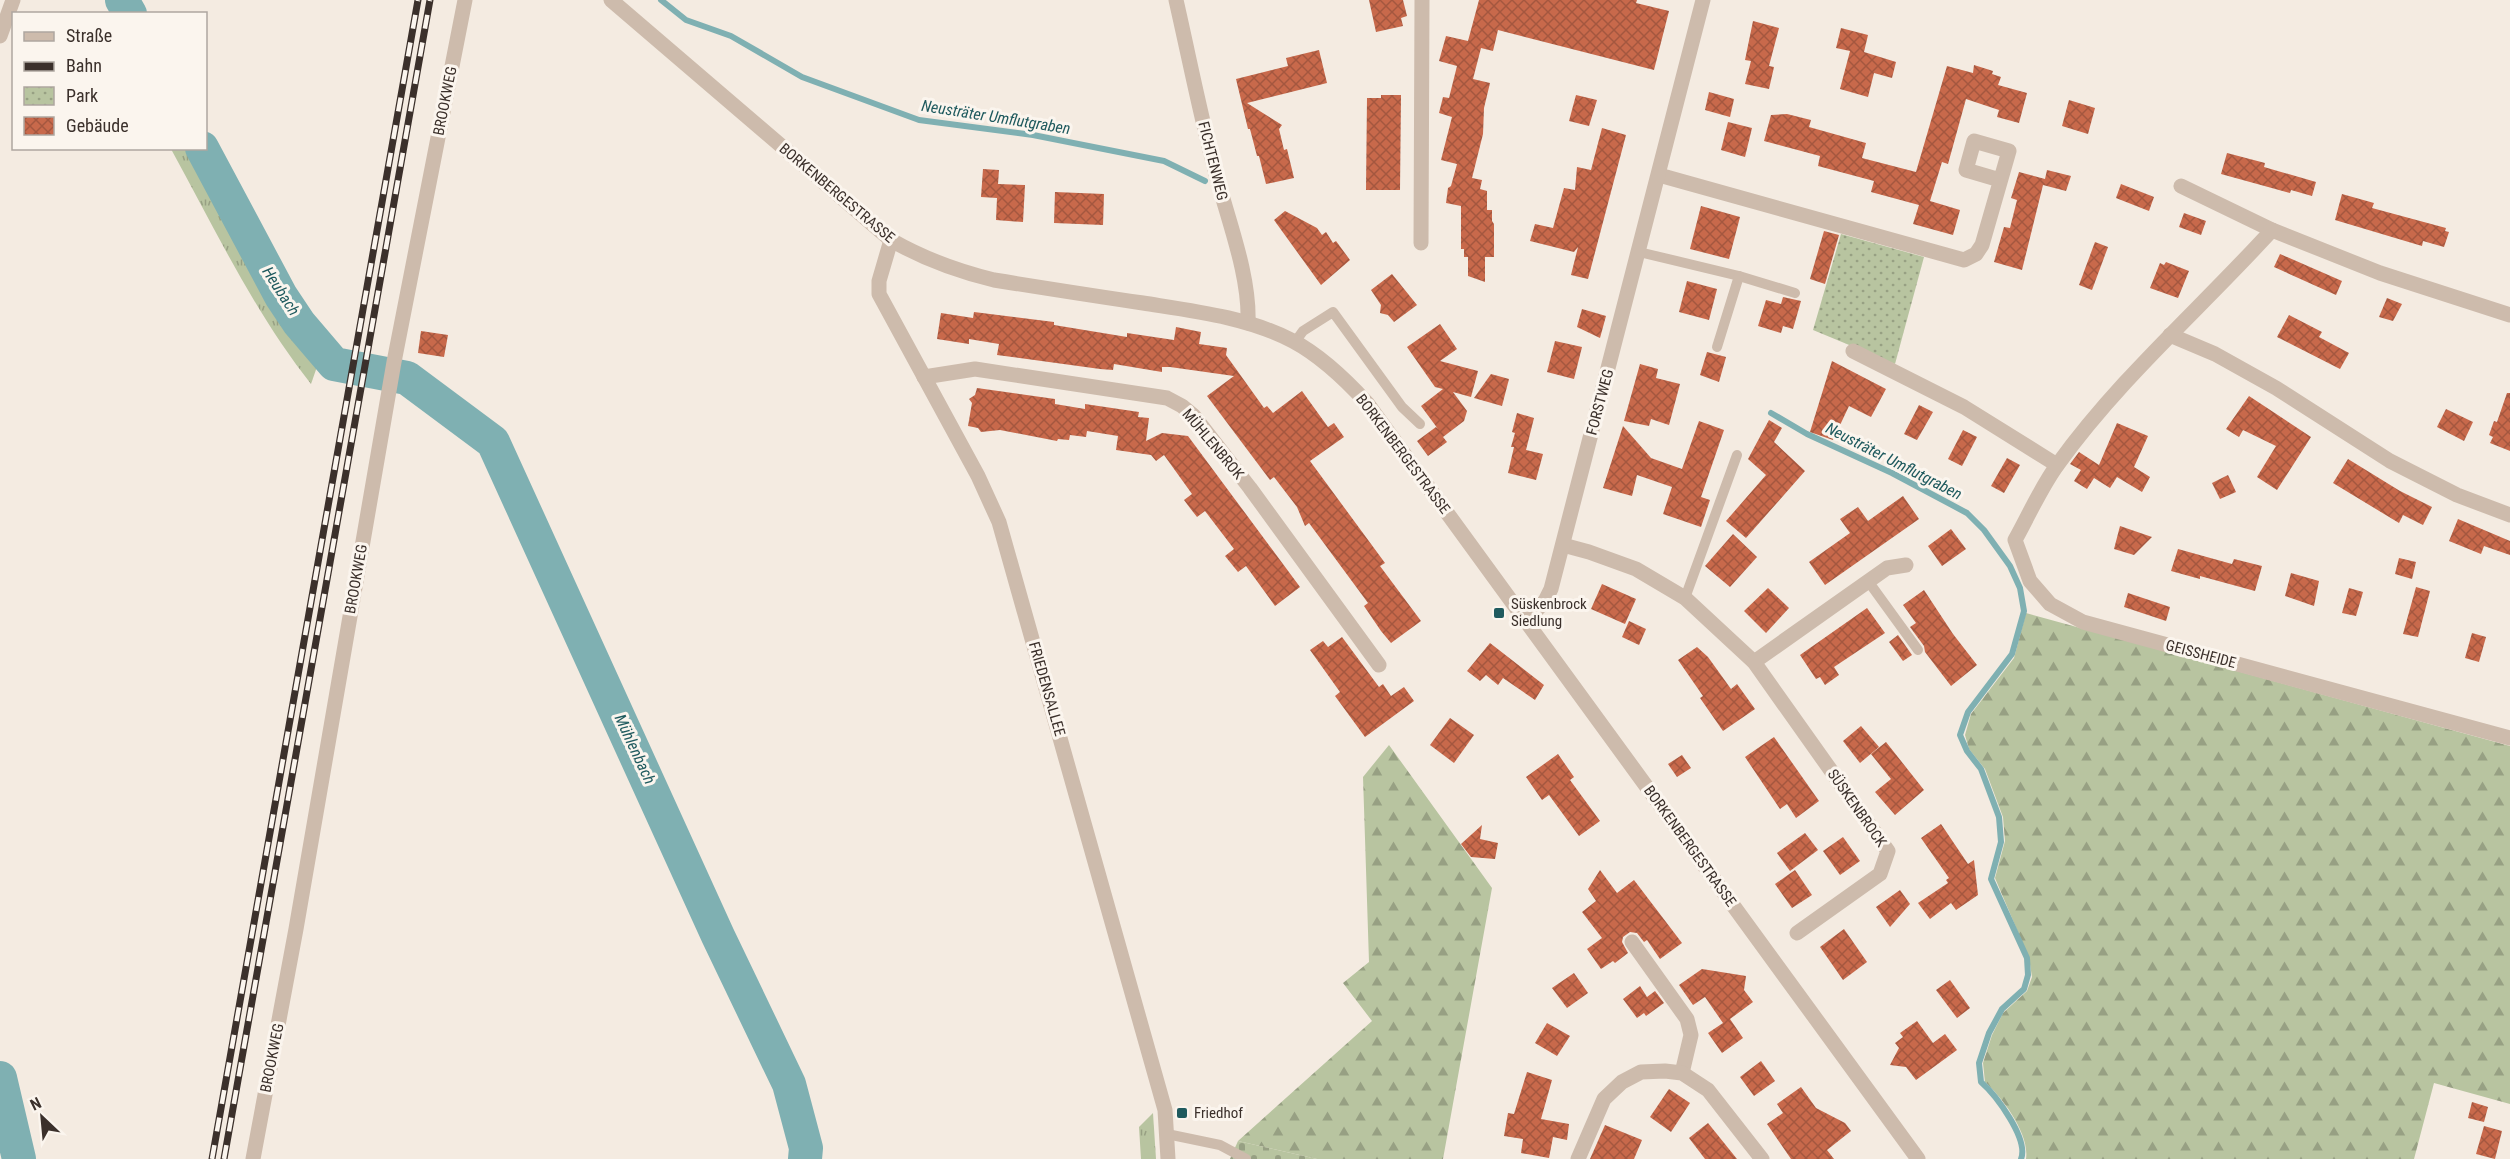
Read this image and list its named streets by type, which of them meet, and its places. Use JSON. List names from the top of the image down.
{
  "streets": {
    "street": [
      "BROOKWEG",
      "FICHTENWEG",
      "BORKENBERGESTRASSE",
      "FORSTWEG",
      "MÜHLENBROK",
      "GEISSHEIDE",
      "FRIEDENSALLEE",
      "SÜSKENBROCK"
    ]
  },
  "crossings": [
    ["FICHTENWEG", "BORKENBERGESTRASSE"],
    ["BORKENBERGESTRASSE", "FORSTWEG"],
    ["BORKENBERGESTRASSE", "FRIEDENSALLEE"],
    ["FORSTWEG", "SÜSKENBROCK"],
    ["MÜHLENBROK", "FRIEDENSALLEE"]
  ],
  "water": ["Neusträter Umflutgraben", "Heubach", "Mühlenbach"],
  "places": {
    "transit": ["Süskenbrock Siedlung", "Friedhof"]
  },
  "legend": [
    "Straße",
    "Bahn",
    "Park",
    "Gebäude"
  ],
  "north": "top left"
}
